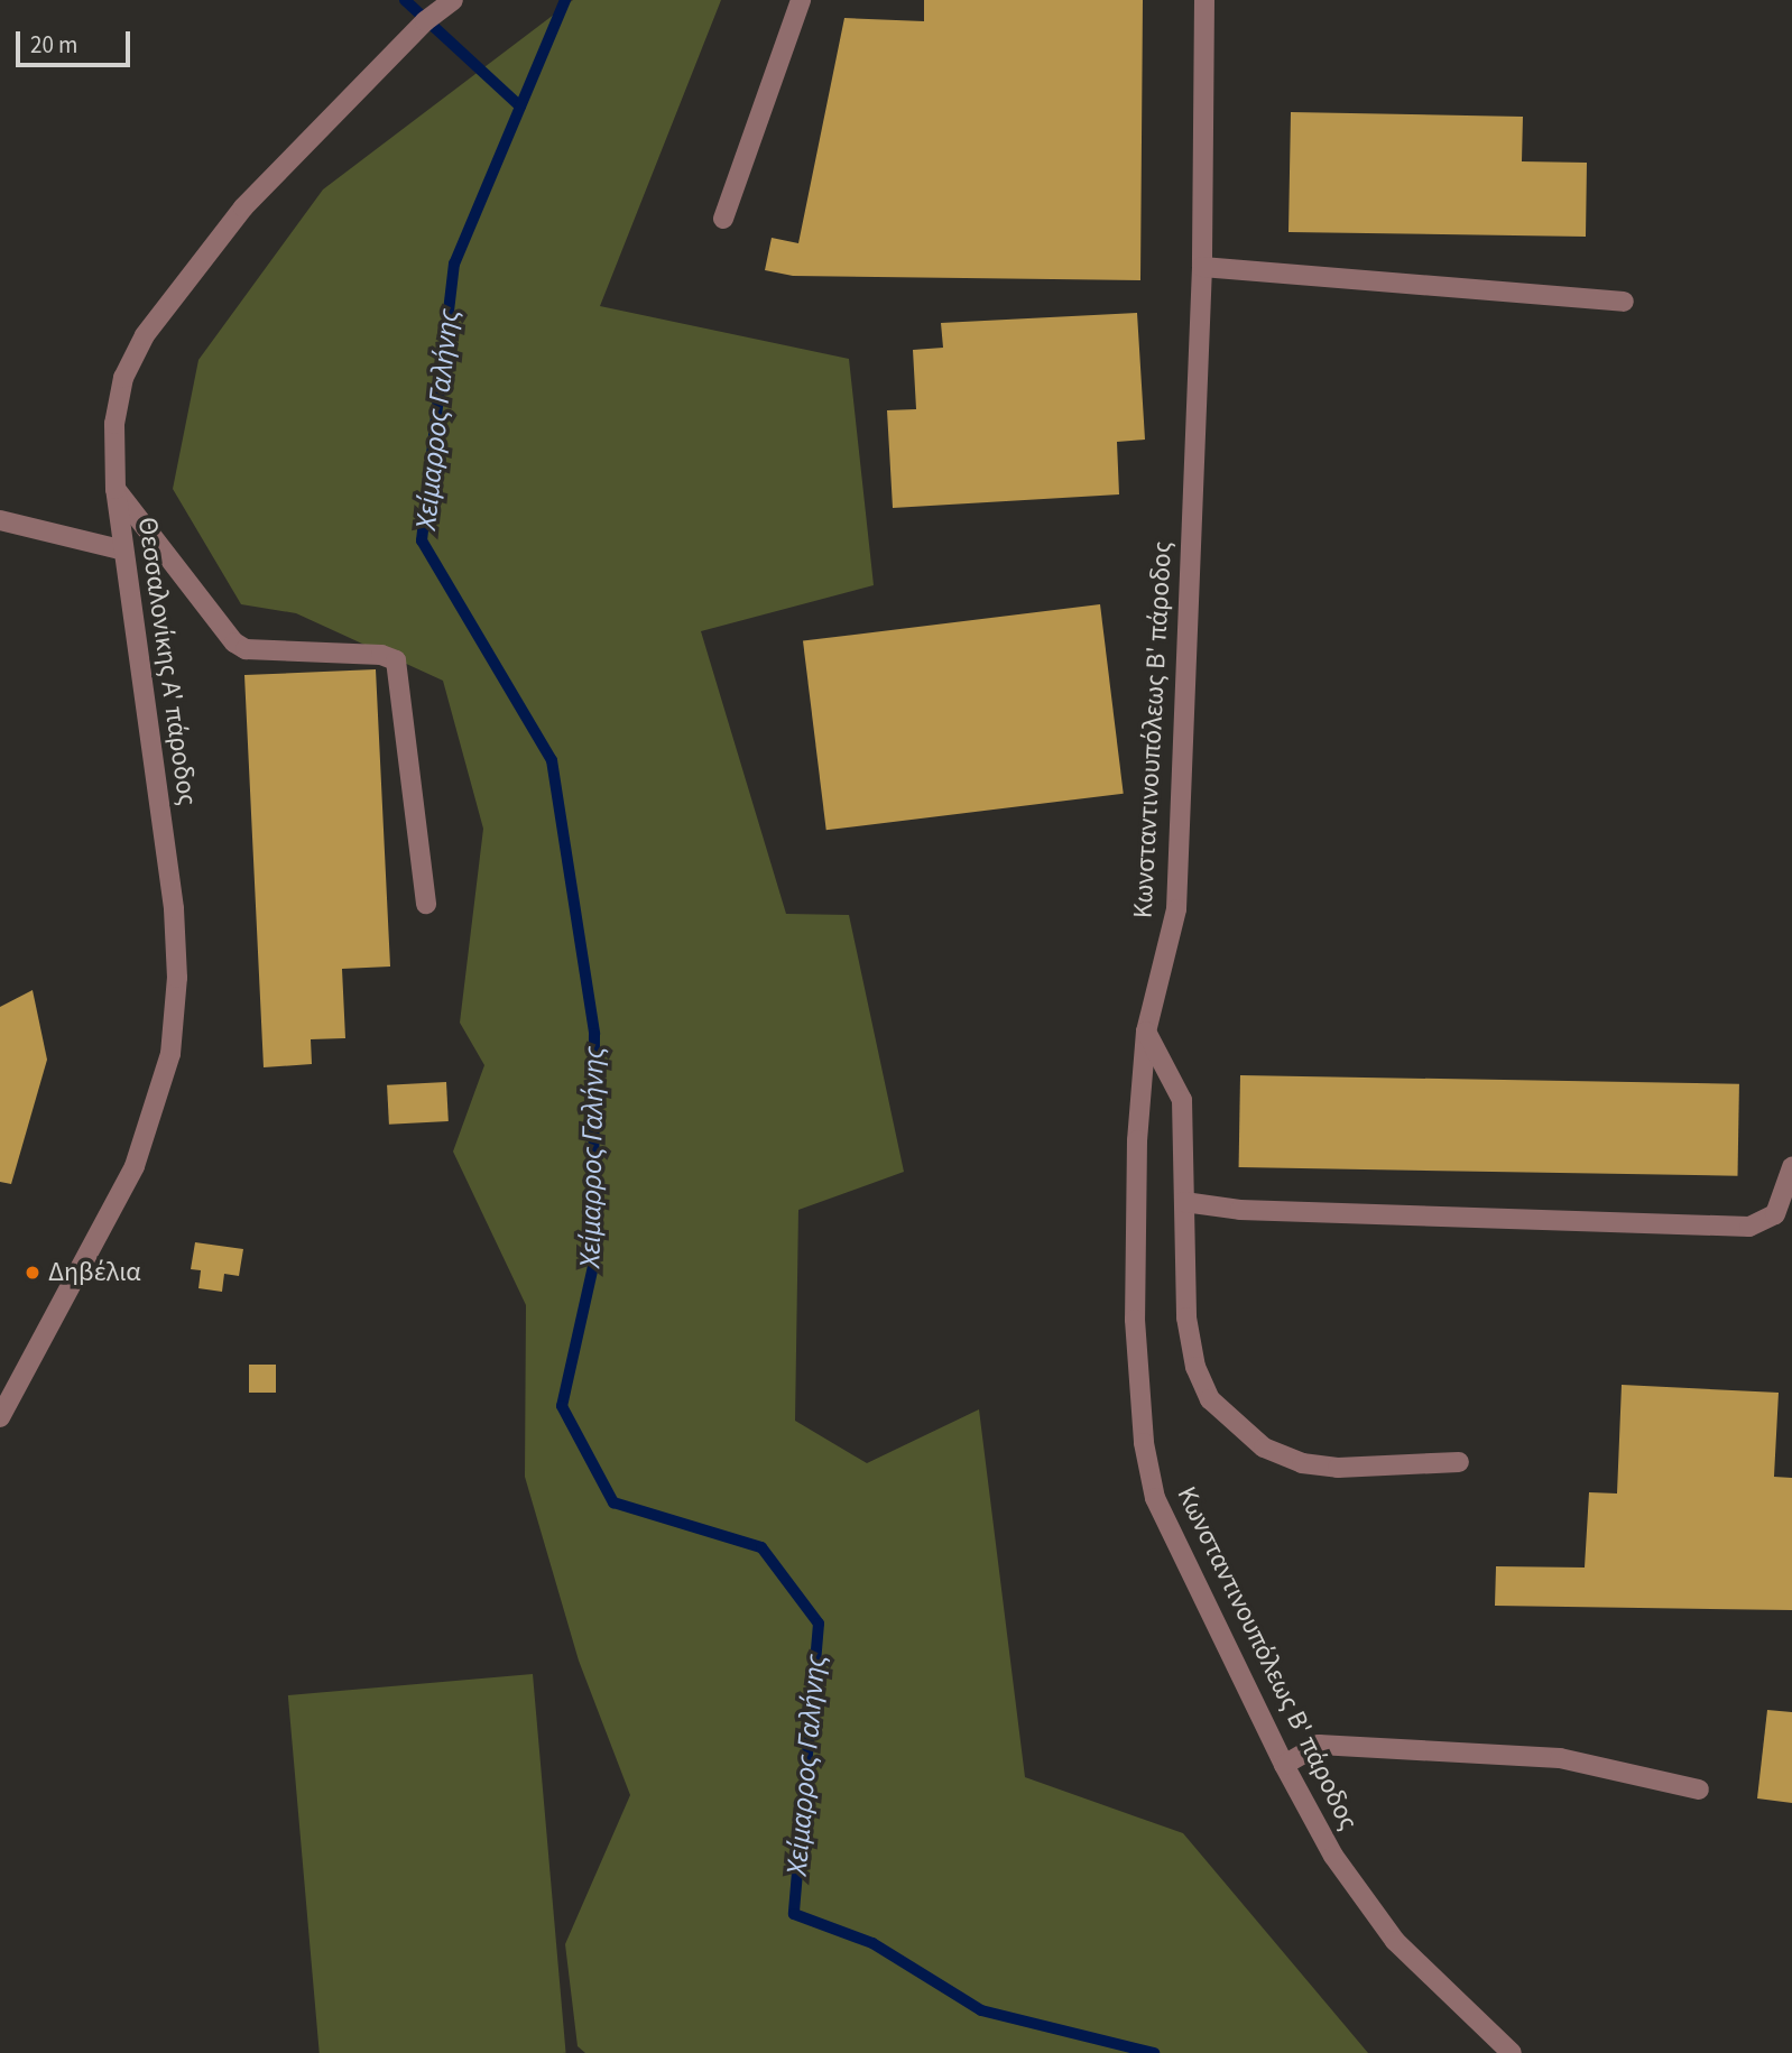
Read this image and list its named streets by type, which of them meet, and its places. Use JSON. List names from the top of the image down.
{
  "streets": {
    "street": ["Θεσσαλονίκης Α' πάροδος", "Κωνσταντινουπόλεως Β' πάροδος"]
  },
  "water": ["Χείμαρρος Γαλήνης"],
  "places": ["Δηβέλια"],
  "scale_bar": "20 m"
}
